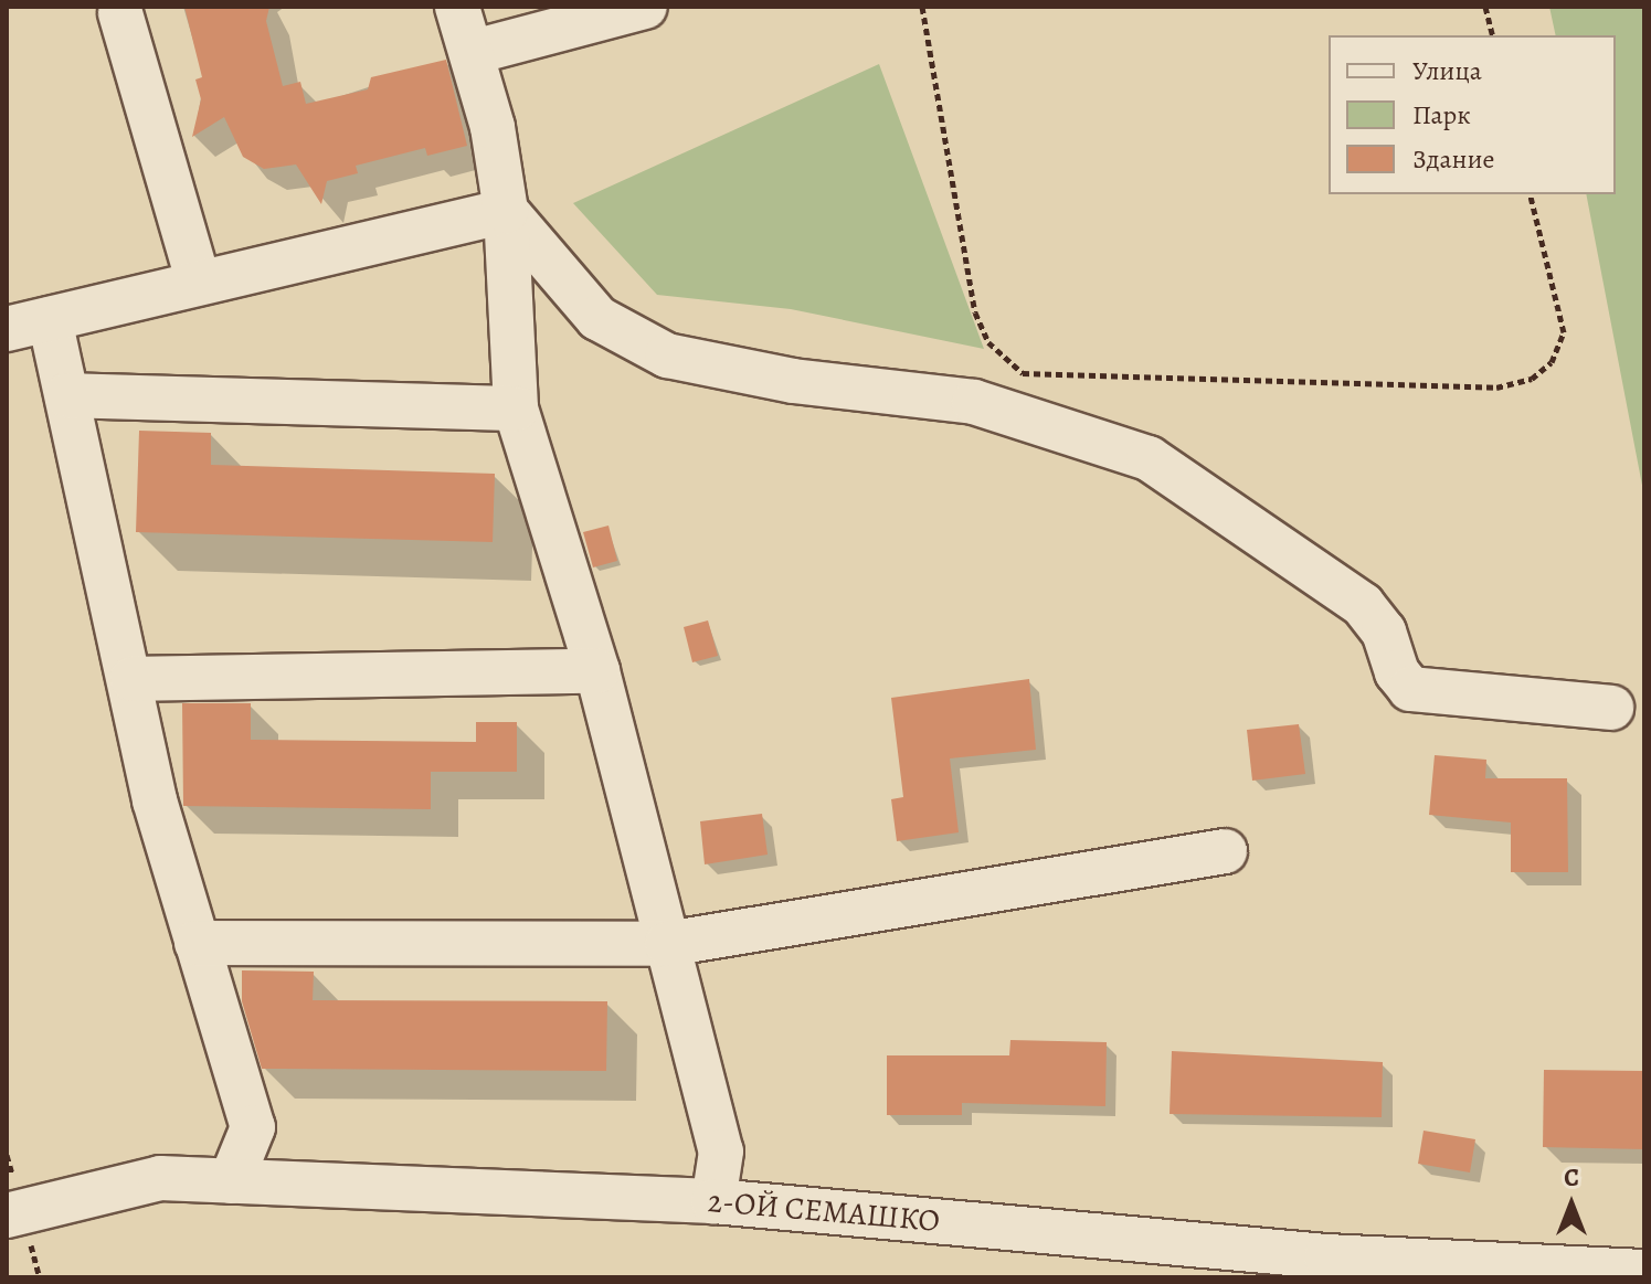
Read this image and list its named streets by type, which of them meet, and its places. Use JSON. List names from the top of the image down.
{
  "streets": {
    "street": ["2-ОЙ СЕМАШКО"]
  },
  "legend": ["Улица", "Парк", "Здание"],
  "north": "top"
}
